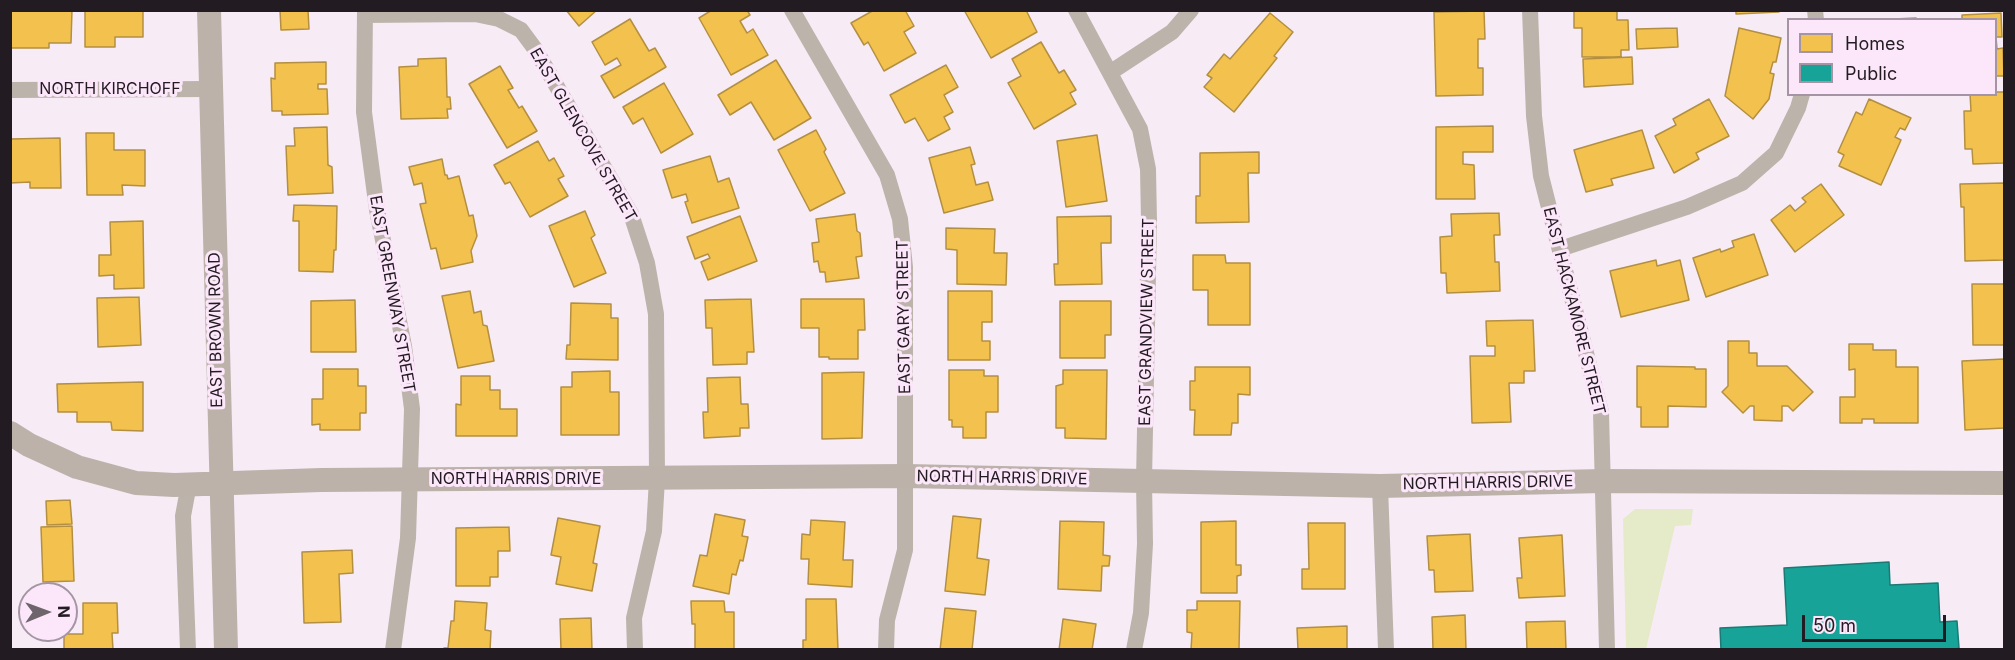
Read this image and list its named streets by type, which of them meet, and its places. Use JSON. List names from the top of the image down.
{
  "streets": {
    "street": [
      "NORTH KIRCHOFF",
      "EAST GLENCOVE STREET",
      "EAST GREENWAY STREET",
      "EAST HACKAMORE STREET",
      "EAST GARY STREET",
      "EAST GRANDVIEW STREET",
      "EAST BROWN ROAD",
      "NORTH HARRIS DRIVE"
    ]
  },
  "crossings": [
    ["NORTH KIRCHOFF", "EAST BROWN ROAD"],
    ["EAST GLENCOVE STREET", "EAST GREENWAY STREET"],
    ["EAST GLENCOVE STREET", "NORTH HARRIS DRIVE"],
    ["EAST GREENWAY STREET", "NORTH HARRIS DRIVE"],
    ["EAST HACKAMORE STREET", "NORTH HARRIS DRIVE"],
    ["EAST GARY STREET", "NORTH HARRIS DRIVE"],
    ["EAST GRANDVIEW STREET", "NORTH HARRIS DRIVE"],
    ["EAST BROWN ROAD", "NORTH HARRIS DRIVE"]
  ],
  "legend": ["Homes", "Public"],
  "scale_bar": "50 m",
  "north": "right"
}
